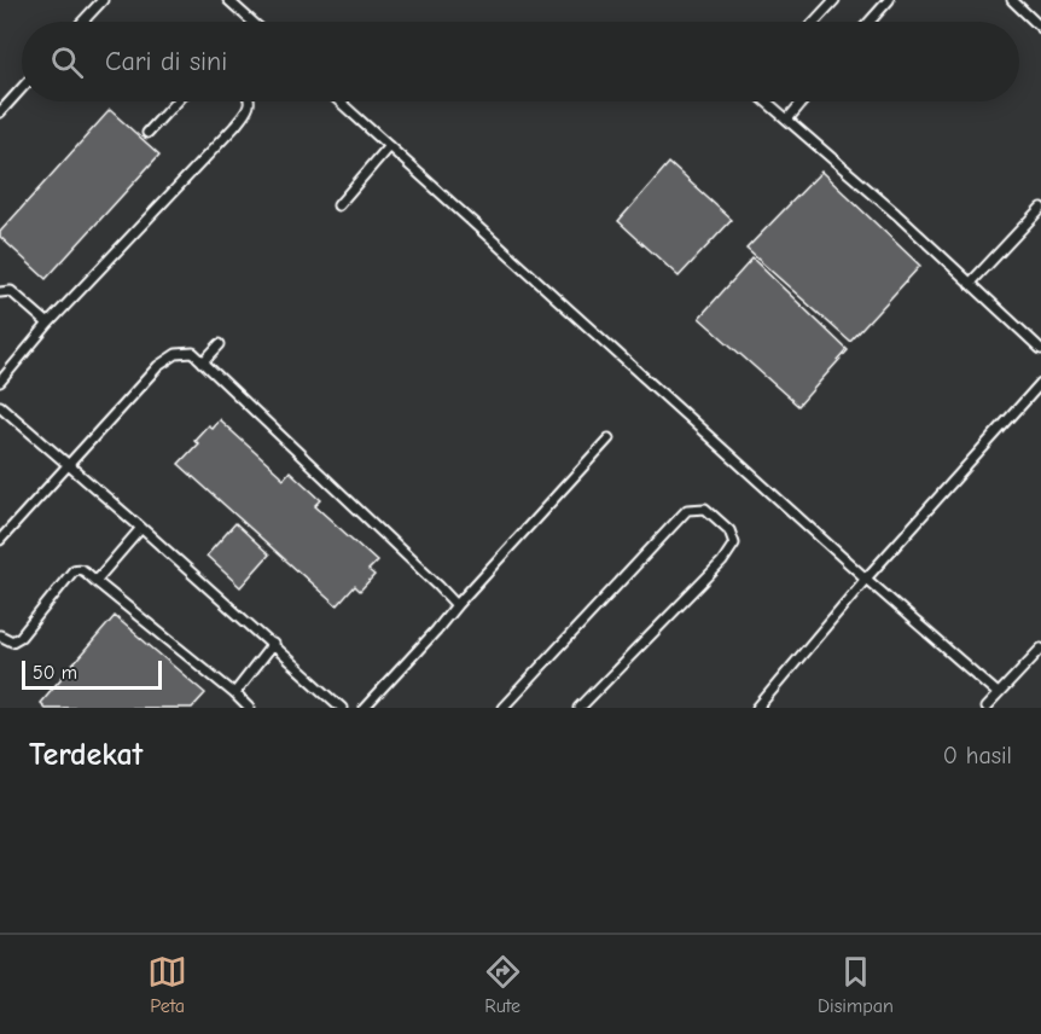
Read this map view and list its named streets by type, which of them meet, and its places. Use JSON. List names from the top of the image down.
{
  "scale_bar": "50 m",
  "page": {
    "search": "Cari di sini",
    "scale": "50 m",
    "heading": ["Terdekat", "0 hasil"],
    "nav": ["Peta", "Rute", "Disimpan"]
  }
}
